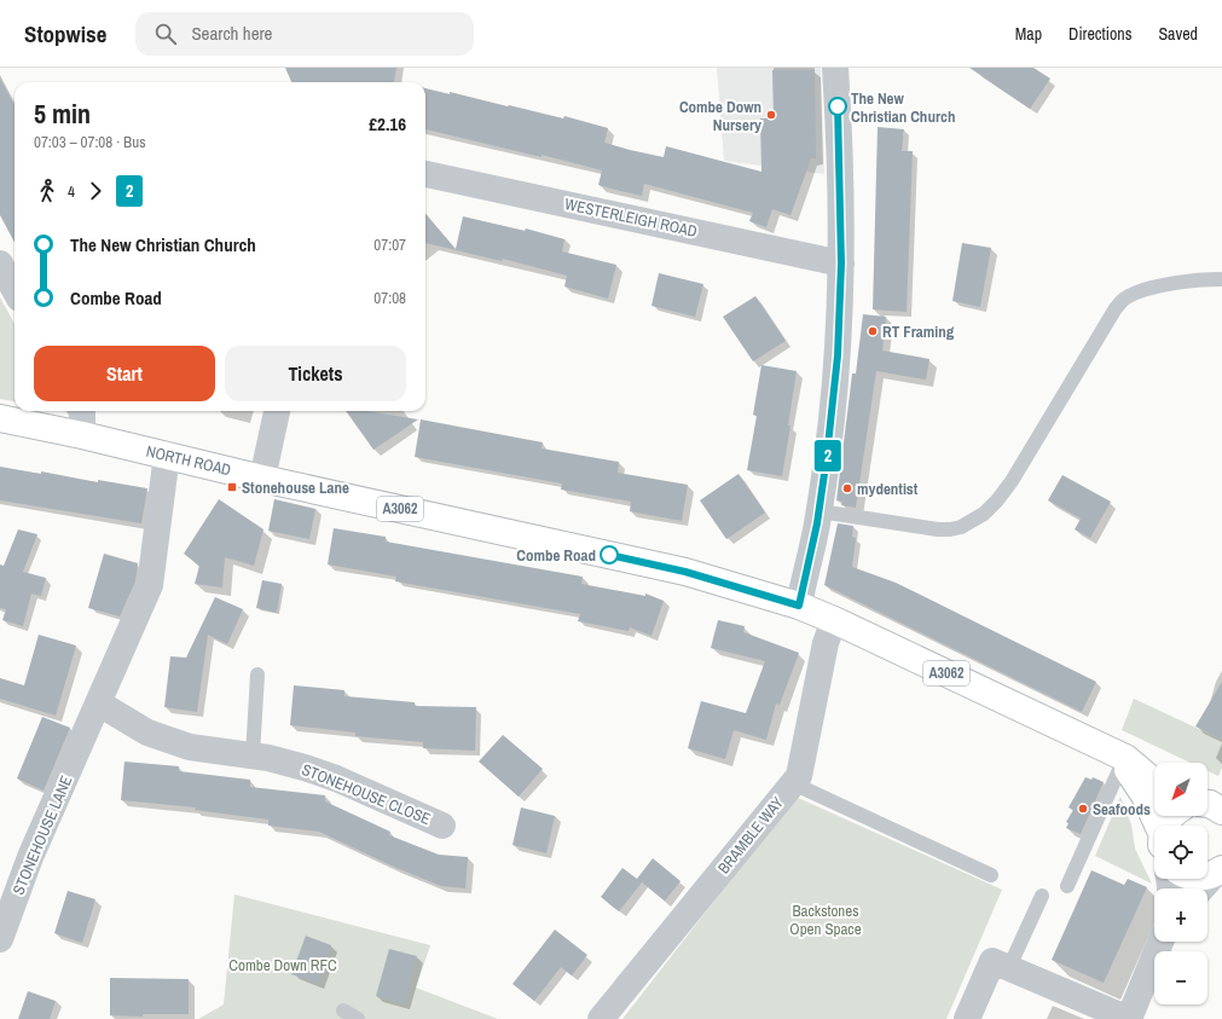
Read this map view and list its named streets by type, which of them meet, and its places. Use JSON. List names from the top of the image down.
{
  "streets": {
    "main road": ["NORTH ROAD", "A3062"],
    "street": [
      "WESTERLEIGH ROAD",
      "STONEHOUSE CLOSE",
      "STONEHOUSE LANE",
      "BRAMBLE WAY"
    ]
  },
  "crossings": [
    ["NORTH ROAD", "A3062"],
    ["NORTH ROAD", "STONEHOUSE LANE"],
    ["A3062", "BRAMBLE WAY"],
    ["STONEHOUSE CLOSE", "STONEHOUSE LANE"]
  ],
  "parks": ["Backstones Open Space", "Combe Down RFC"],
  "places": {
    "other": [
      "The New Christian Church",
      "Combe Down Nursery",
      "RT Framing",
      "mydentist",
      "Combe Road",
      "Seafoods"
    ],
    "transit": ["Stonehouse Lane"]
  },
  "lines": ["bus line 2"],
  "north": "bottom left",
  "page": {
    "header": "Stopwise",
    "search": "Search here",
    "nav": ["Map", "Directions", "Saved"],
    "on_map": "2",
    "heading": ["5 min", "07:03 – 07:08 · Bus", "£2.16"],
    "legs": ["4", "2"],
    "list": [
      {
        "name": "The New Christian Church",
        "value": "07:07"
      },
      {
        "name": "Combe Road",
        "value": "07:08"
      }
    ],
    "buttons": ["Start", "Tickets"],
    "map_buttons": ["+", "−"]
  }
}
